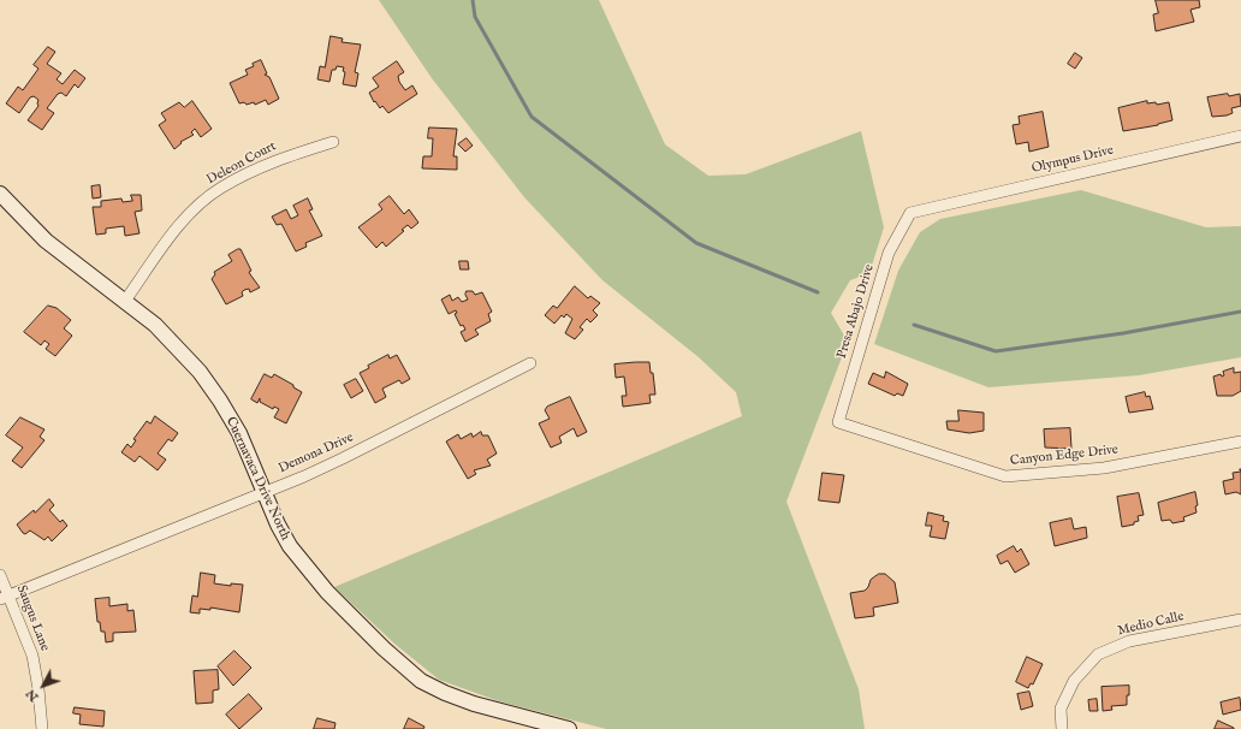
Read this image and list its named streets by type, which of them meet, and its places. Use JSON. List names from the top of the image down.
{
  "streets": {
    "street": [
      "Olympus Drive",
      "Deleon Court",
      "Presa Abajo Drive",
      "Demona Drive",
      "Canyon Edge Drive",
      "Cuernavaca Drive North",
      "Saugus Lane",
      "Medio Calle"
    ]
  },
  "crossings": [
    ["Olympus Drive", "Presa Abajo Drive"],
    ["Deleon Court", "Cuernavaca Drive North"],
    ["Presa Abajo Drive", "Canyon Edge Drive"],
    ["Demona Drive", "Cuernavaca Drive North"],
    ["Demona Drive", "Saugus Lane"]
  ],
  "north": "bottom left"
}
